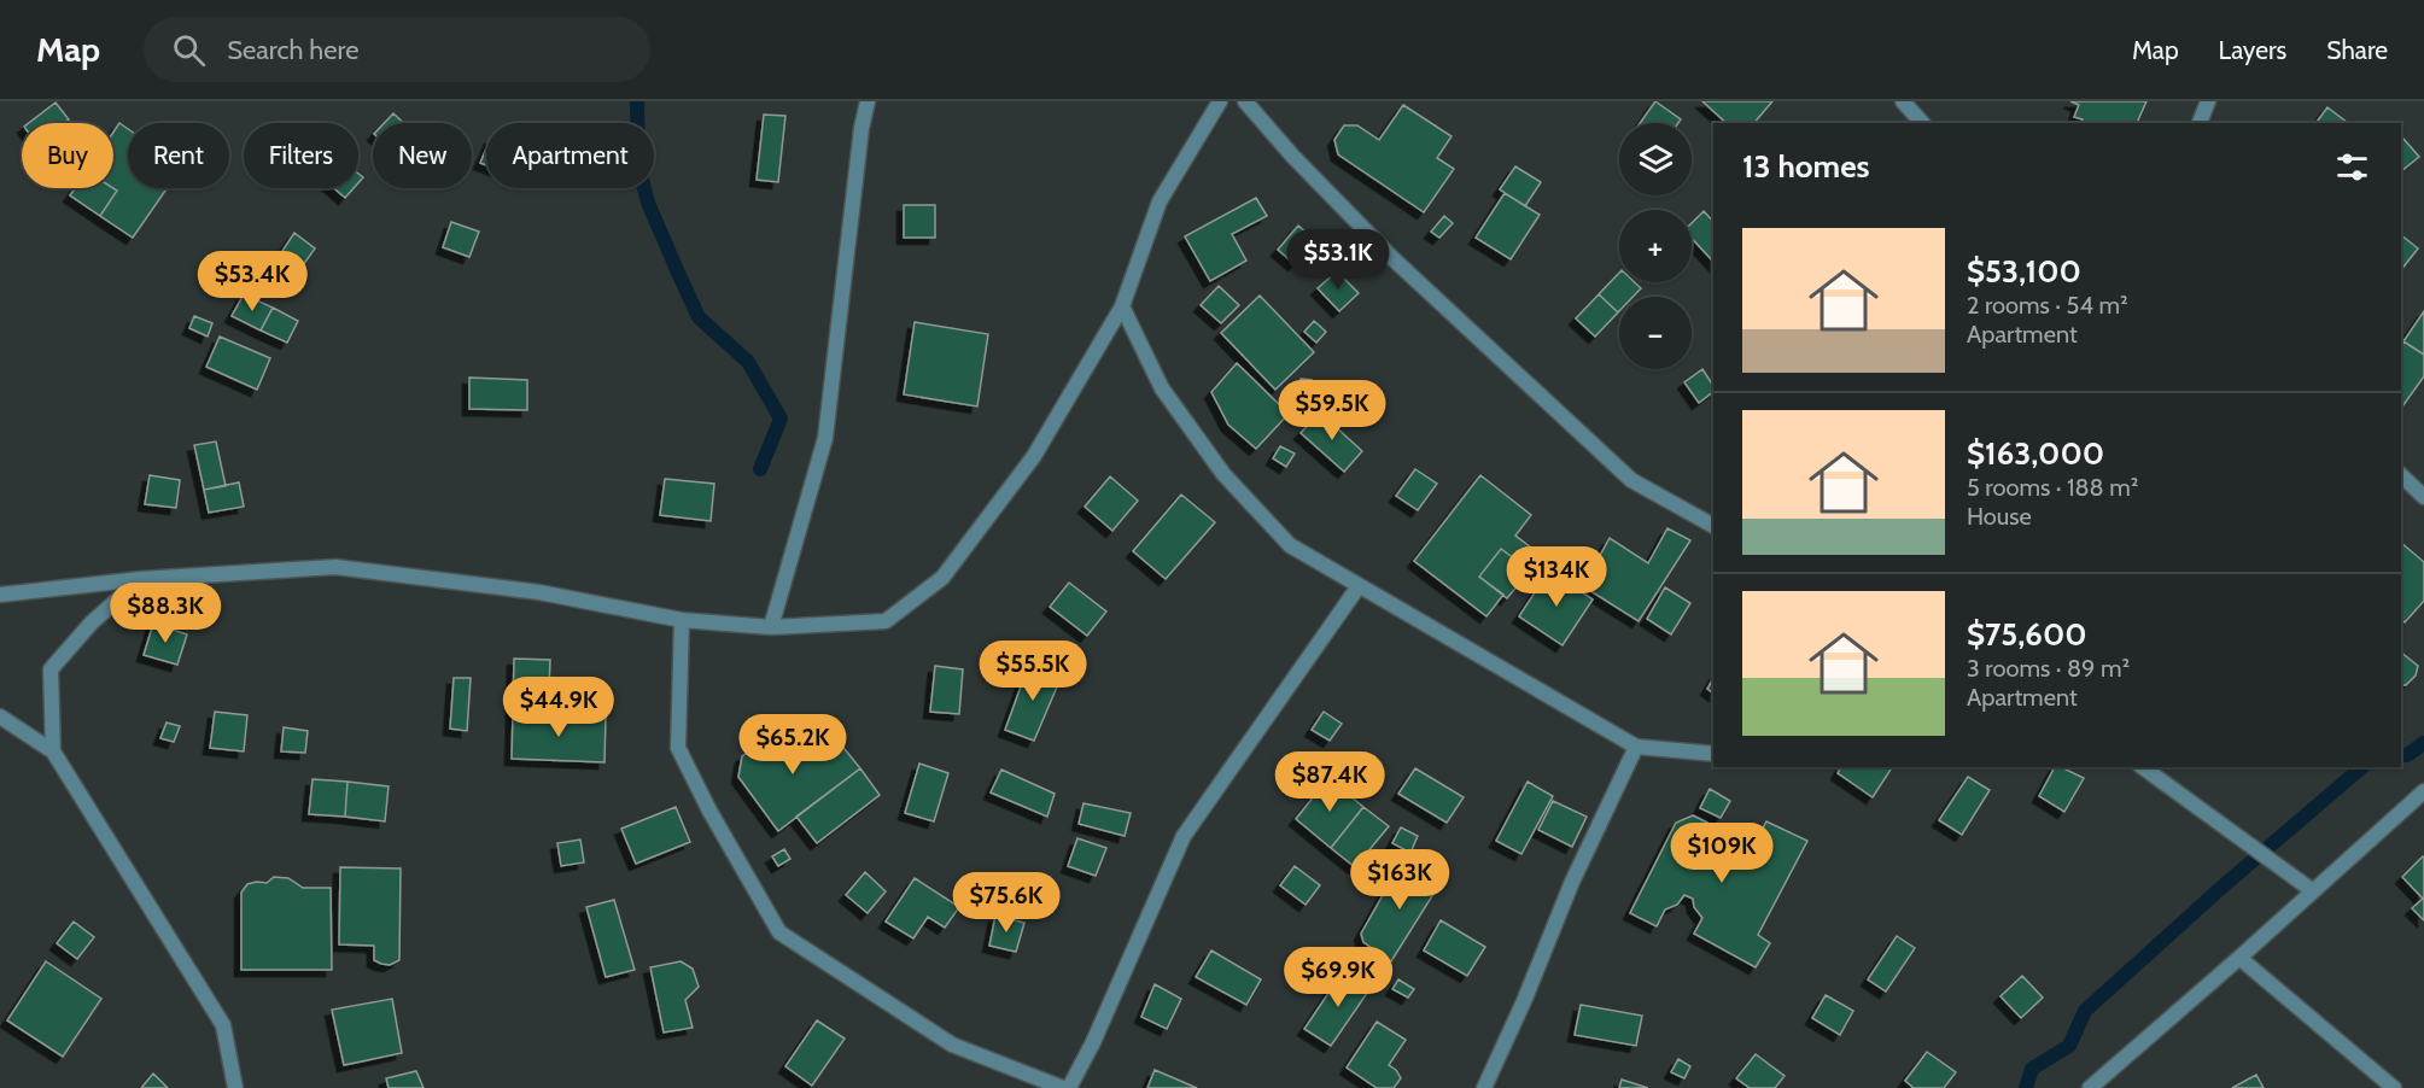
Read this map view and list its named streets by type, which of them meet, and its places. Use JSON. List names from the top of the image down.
{
  "page": {
    "header": "Map",
    "search": "Search here",
    "nav": ["Map", "Layers", "Share"],
    "map_buttons": ["+", "−"],
    "chip": [
      "Buy",
      "Rent",
      "Filters",
      "New",
      "Apartment"
    ],
    "heading": "13 homes",
    "list": [
      {
        "name": "$53,100",
        "note": "2 rooms · 54 m² · Apartment"
      },
      {
        "name": "$163,000",
        "note": "5 rooms · 188 m² · House"
      },
      {
        "name": "$75,600",
        "note": "3 rooms · 89 m² · Apartment"
      }
    ],
    "price": [
      "$53.1K",
      "$53.4K",
      "$59.5K",
      "$134K",
      "$88.3K",
      "$55.5K",
      "$44.9K",
      "$65.2K",
      "$87.4K",
      "$109K",
      "$163K",
      "$75.6K",
      "$69.9K"
    ]
  }
}
